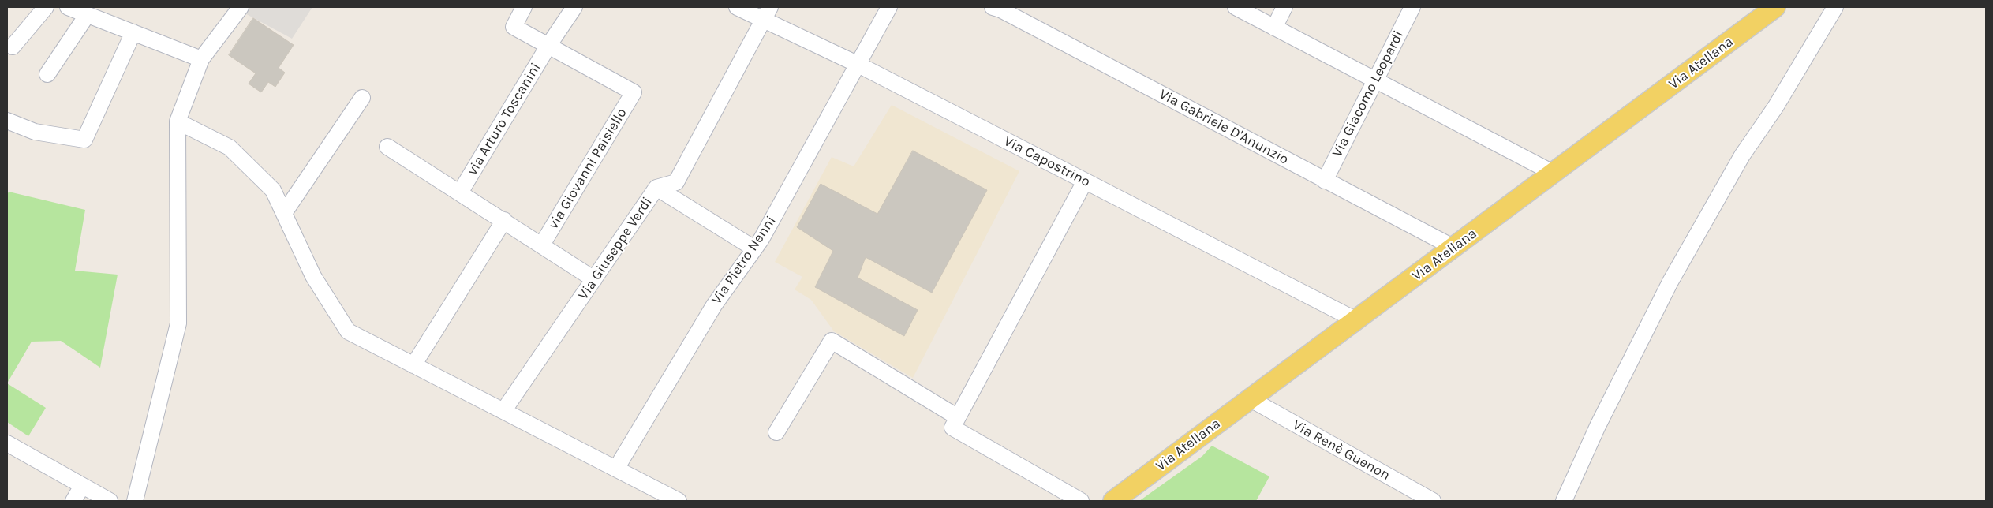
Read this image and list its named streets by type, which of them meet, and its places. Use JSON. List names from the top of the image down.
{
  "streets": {
    "main road": ["Via Atellana"],
    "street": [
      "Via Giacomo Leopardi",
      "via Arturo Toscanini",
      "Via Gabriele D'Anunzio",
      "Via Capostrino",
      "via Giovanni Paisiello",
      "Via Giuseppe Verdi",
      "Via Pietro Nenni",
      "Via Renè Guenon"
    ]
  },
  "crossings": [
    ["Via Atellana", "Via Gabriele D'Anunzio"],
    ["Via Atellana", "Via Capostrino"],
    ["Via Atellana", "Via Renè Guenon"],
    ["Via Giacomo Leopardi", "Via Gabriele D'Anunzio"],
    ["via Arturo Toscanini", "via Giovanni Paisiello"],
    ["Via Capostrino", "Via Giuseppe Verdi"],
    ["Via Capostrino", "Via Pietro Nenni"]
  ]
}
